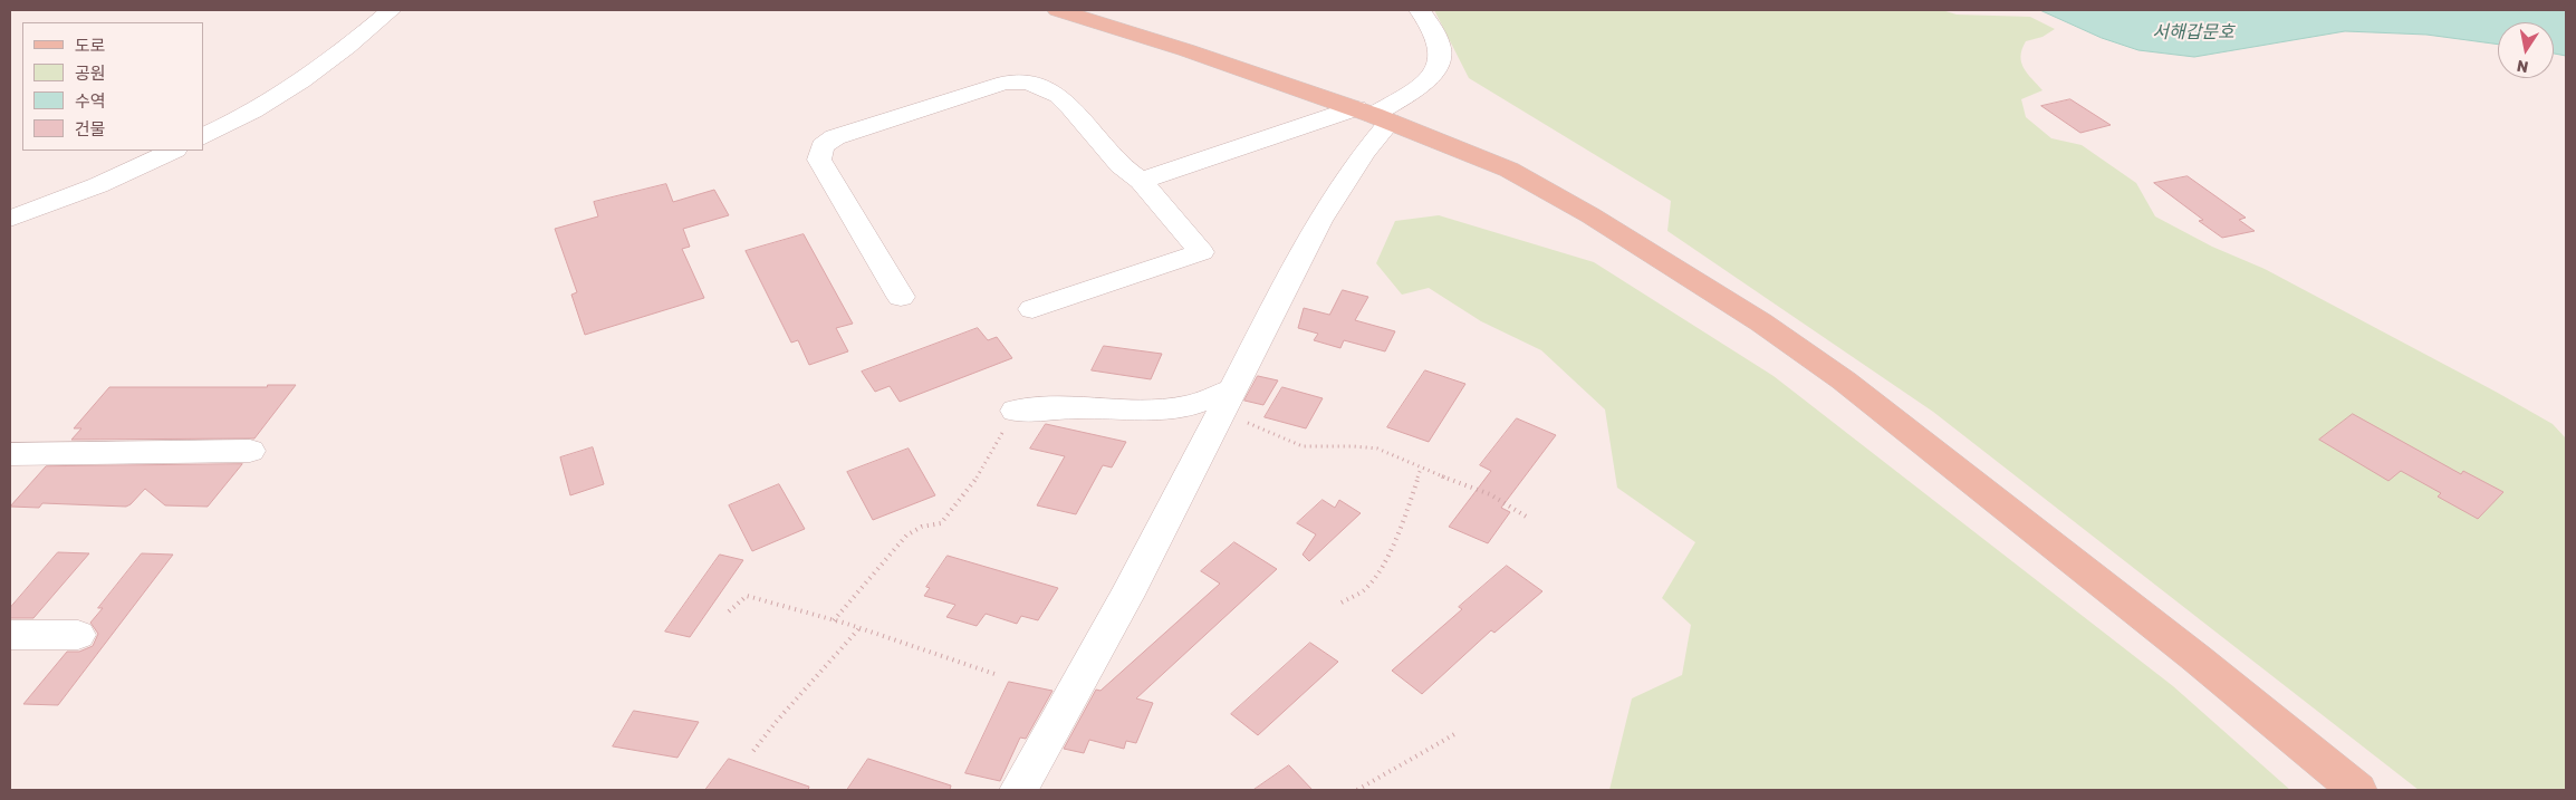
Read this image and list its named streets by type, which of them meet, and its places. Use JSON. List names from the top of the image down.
{
  "water": ["서해갑문호"],
  "legend": [
    "도로",
    "공원",
    "수역",
    "건물"
  ],
  "north": "bottom"
}
